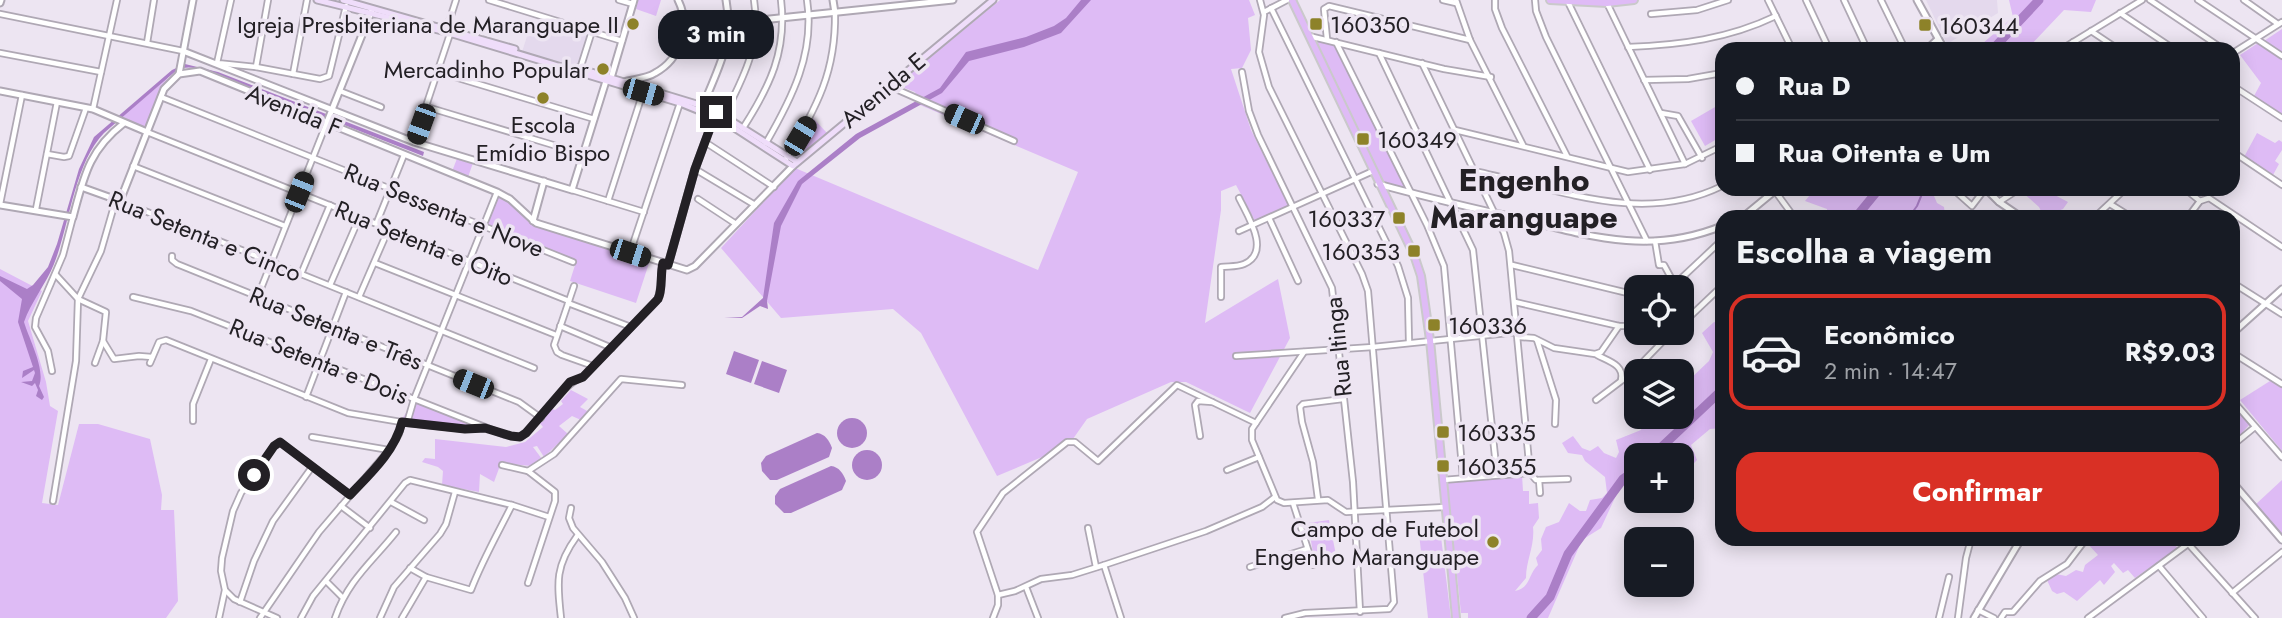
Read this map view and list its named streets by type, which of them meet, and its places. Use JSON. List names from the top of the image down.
{
  "streets": {
    "main road": ["Avenida E"],
    "street": [
      "Avenida F",
      "Rua Sessenta e Nove",
      "Rua Setenta e Cinco",
      "Rua Setenta e Oito",
      "Rua Setenta e Três",
      "Rua Itinga",
      "Rua Setenta e Dois"
    ]
  },
  "crossings": [
    ["Avenida E", "Rua Setenta e Dois"],
    ["Rua Setenta e Cinco", "Rua Setenta e Oito"],
    ["Rua Setenta e Oito", "Rua Setenta e Dois"],
    ["Rua Setenta e Três", "Rua Setenta e Dois"]
  ],
  "districts": ["Engenho Maranguape"],
  "places": {
    "other": [
      "Igreja Presbiteriana de Maranguape II",
      "Mercadinho Popular",
      "Escola Emídio Bispo",
      "Campo de Futebol Engenho Maranguape"
    ],
    "transit": [
      "160350",
      "160344",
      "160349",
      "160337",
      "160353",
      "160336",
      "160335",
      "160355"
    ]
  },
  "page": {
    "bubble": "3 min",
    "banner": ["Rua D", "Rua Oitenta e Um"],
    "heading": "Escolha a viagem",
    "map_buttons": ["+", "−"],
    "list": [
      {
        "name": "Econômico",
        "note": "2 min · 14:47",
        "value": "R$9.03"
      }
    ],
    "buttons": "Confirmar"
  }
}
